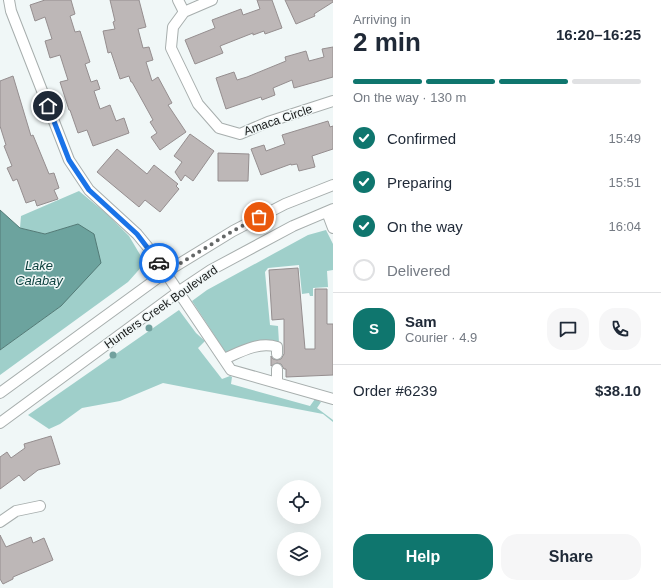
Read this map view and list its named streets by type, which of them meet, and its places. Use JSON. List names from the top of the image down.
{
  "streets": {
    "street": ["Amaca Circle", "Hunters Creek Boulevard"]
  },
  "water": ["Lake Calabay"],
  "page": {
    "heading": ["2 min", "Arriving in", "16:20–16:25"],
    "panel": [
      "Sam",
      "Courier · 4.9",
      "Order #6239",
      "$38.10"
    ],
    "bar": "On the way · 130 m",
    "list": [
      ["Confirmed", "15:49"],
      ["Preparing", "15:51"],
      ["On the way", "16:04"],
      "Delivered"
    ],
    "round": "S",
    "buttons": ["Help", "Share"]
  }
}
